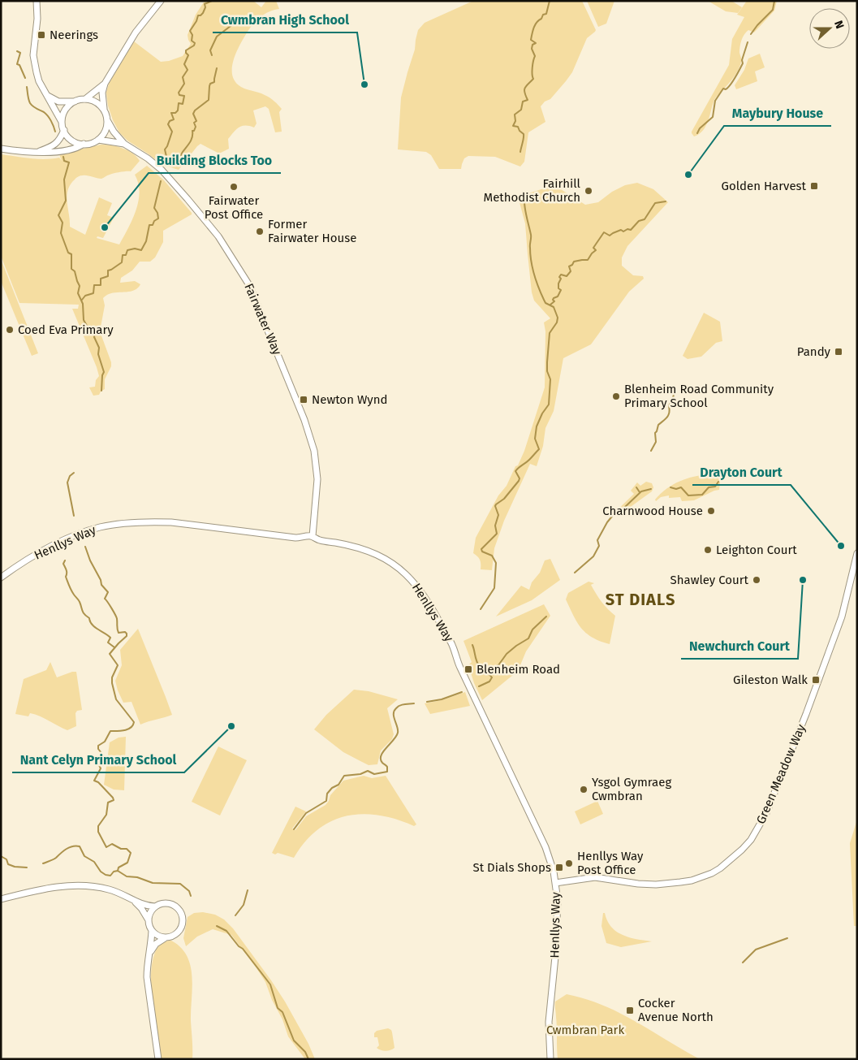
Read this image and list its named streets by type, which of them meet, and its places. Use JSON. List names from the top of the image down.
{
  "streets": {
    "street": ["Fairwater Way", "Henllys Way", "Green Meadow Way"]
  },
  "crossings": [
    ["Fairwater Way", "Henllys Way"],
    ["Henllys Way", "Green Meadow Way"]
  ],
  "districts": ["ST DIALS"],
  "parks": ["Cwmbran Park"],
  "places": {
    "transit": [
      "Neerings",
      "Golden Harvest",
      "Pandy",
      "Newton Wynd",
      "Blenheim Road",
      "Gileston Walk",
      "St Dials Shops",
      "Cocker Avenue North"
    ],
    "other": [
      "Cwmbran High School",
      "Maybury House",
      "Fairwater Post Office",
      "Fairhill Methodist Church",
      "Building Blocks Too",
      "Former Fairwater House",
      "Coed Eva Primary",
      "Blenheim Road Community Primary School",
      "Charnwood House",
      "Drayton Court",
      "Leighton Court",
      "Shawley Court",
      "Newchurch Court",
      "Nant Celyn Primary School",
      "Ysgol Gymraeg Cwmbran",
      "Henllys Way Post Office"
    ]
  },
  "north": "right"
}
